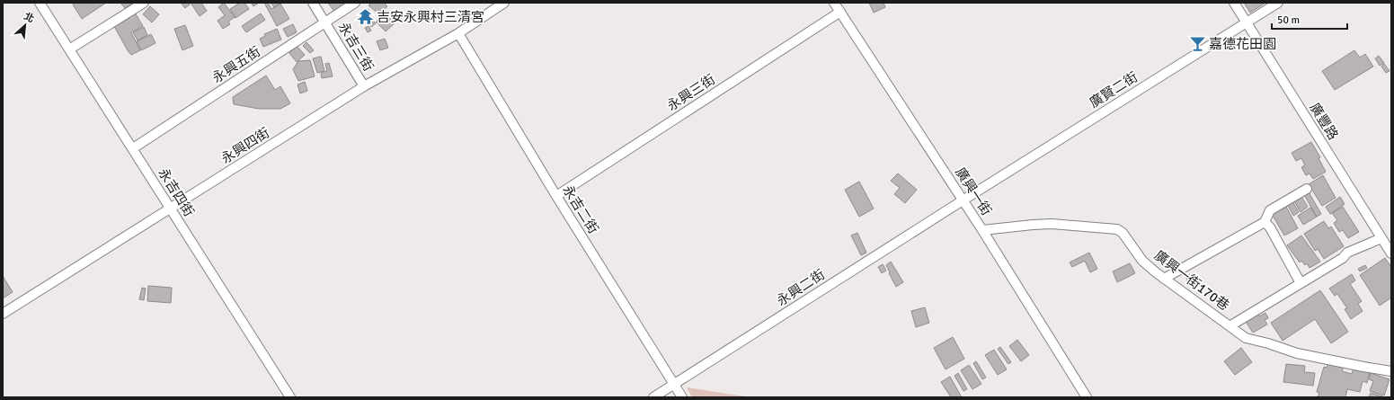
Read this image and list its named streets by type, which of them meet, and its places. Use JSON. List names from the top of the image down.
{
  "streets": {
    "street": [
      "永吉三街",
      "永興五街",
      "廣賢二街",
      "永興三街",
      "廣豐路",
      "永興四街",
      "廣興一街",
      "永吉四街",
      "永吉二街",
      "廣興一街170巷",
      "永興二街"
    ]
  },
  "crossings": [
    ["永吉三街", "永興五街"],
    ["永吉三街", "永興四街"],
    ["永興五街", "永吉四街"],
    ["廣賢二街", "廣豐路"],
    ["廣賢二街", "廣興一街"],
    ["廣賢二街", "永興二街"],
    ["永興三街", "廣興一街"],
    ["永興三街", "永吉二街"],
    ["永興四街", "永吉四街"],
    ["永興四街", "永吉二街"],
    ["廣興一街", "廣興一街170巷"],
    ["廣興一街", "永興二街"],
    ["永吉二街", "永興二街"]
  ],
  "places": {
    "temple": ["吉安永興村三清宮"],
    "bar": ["嘉德花田園"]
  },
  "scale_bar": "50 m",
  "north": "top right"
}
